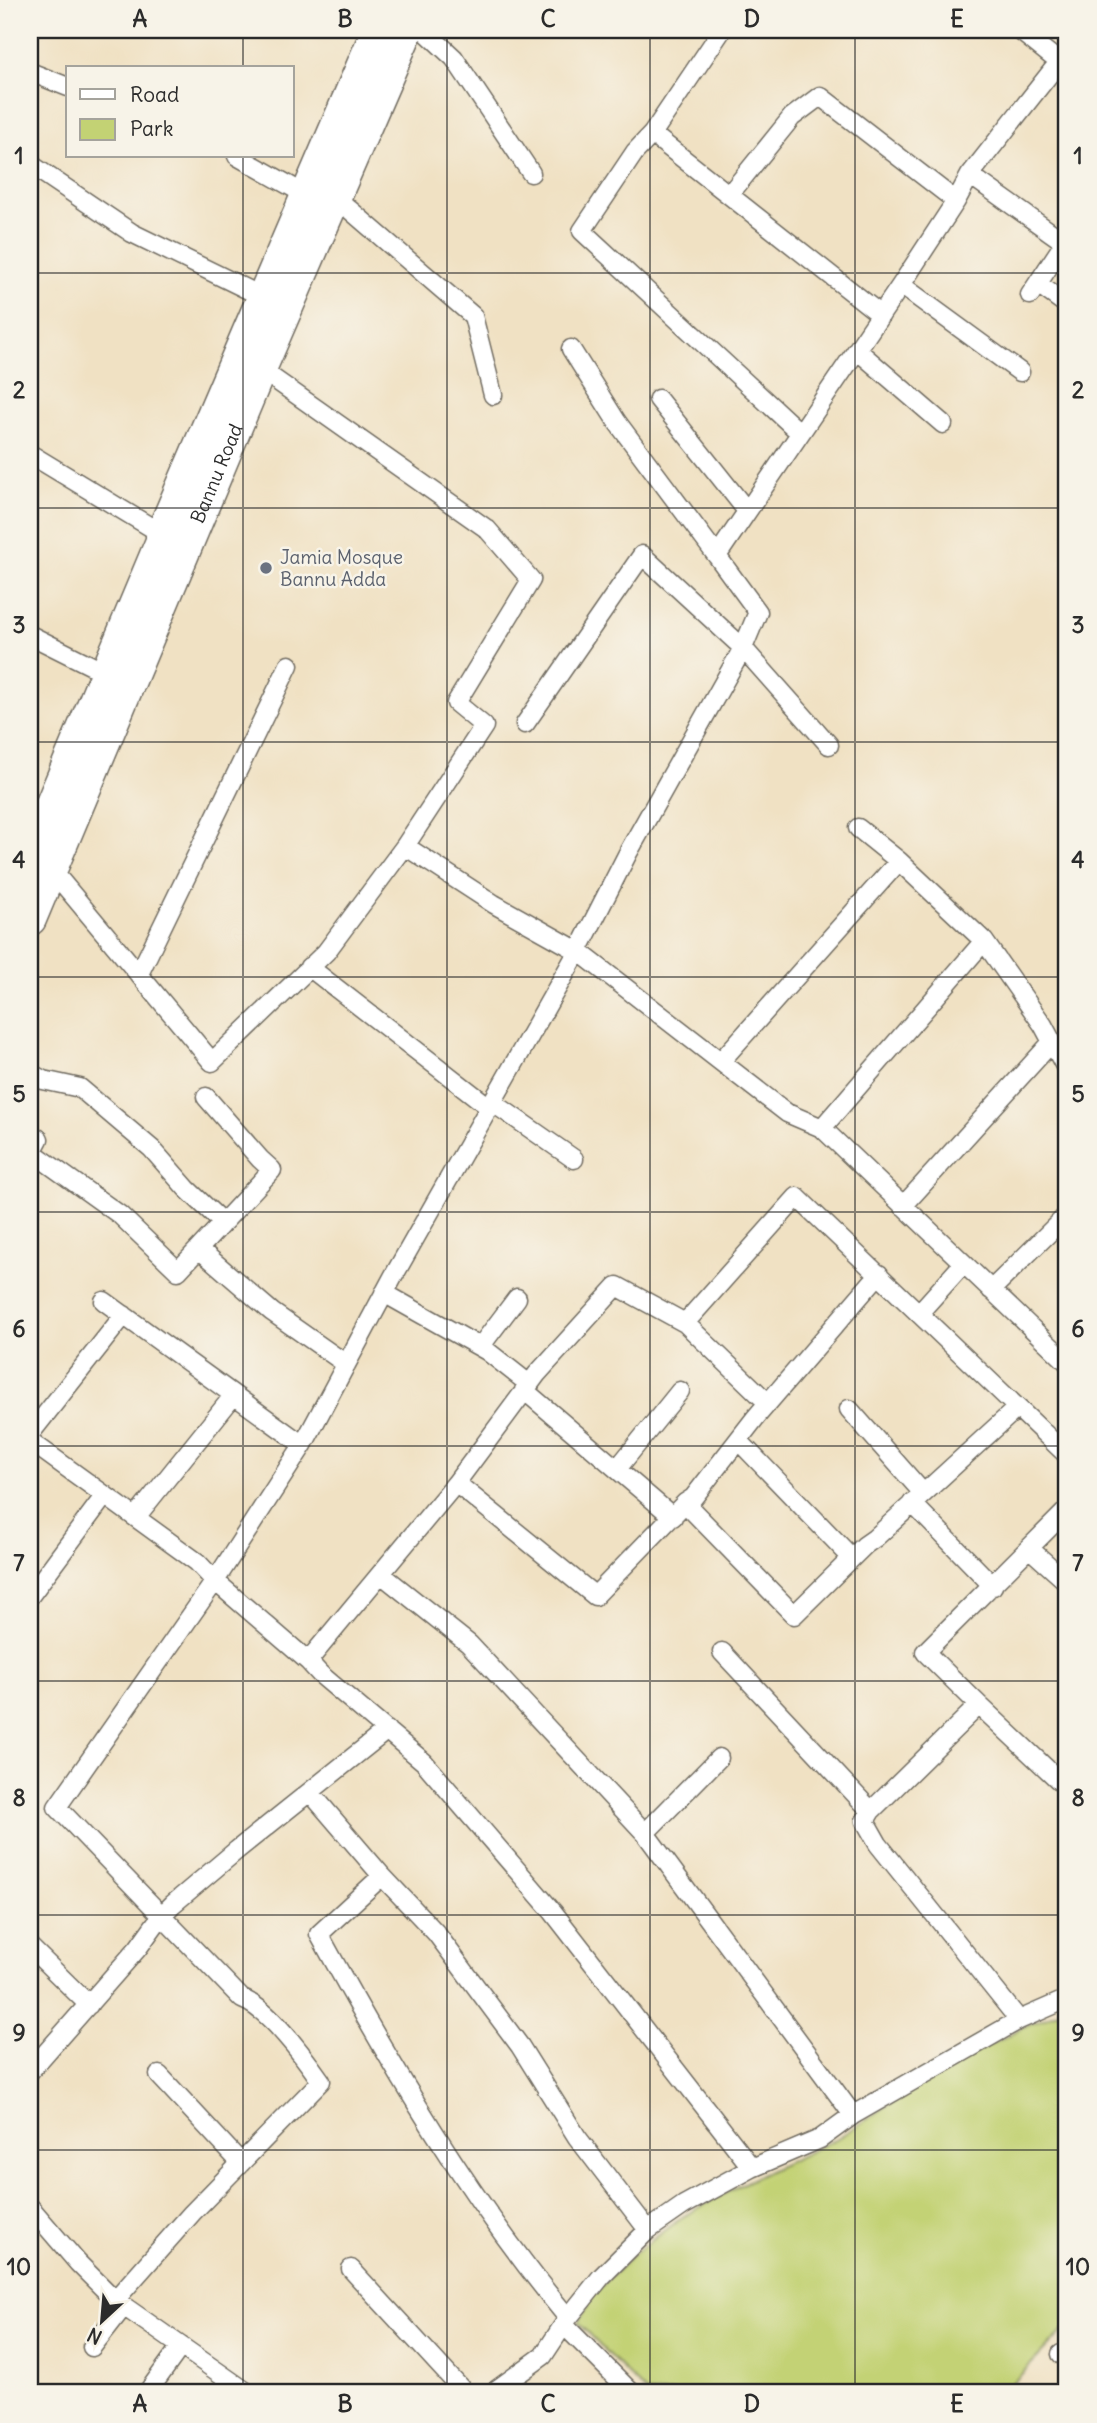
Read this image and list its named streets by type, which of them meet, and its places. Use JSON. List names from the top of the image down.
{
  "streets": {
    "highway": ["Bannu Road"]
  },
  "places": ["Jamia Mosque Bannu Adda"],
  "legend": ["Road", "Park"],
  "north": "bottom left",
  "grid": {
    "columns": [
      "A",
      "B",
      "C",
      "D",
      "E"
    ],
    "rows": [
      "1",
      "2",
      "3",
      "4",
      "5",
      "6",
      "7",
      "8",
      "9",
      "10"
    ]
  }
}
